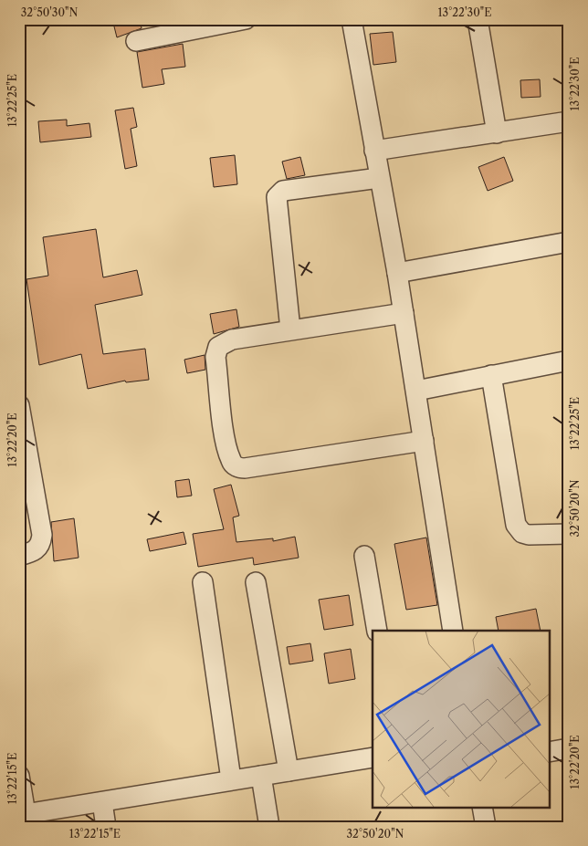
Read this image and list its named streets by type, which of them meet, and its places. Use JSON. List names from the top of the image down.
{
  "coordinates": [
    "32°50'30\"N",
    "13°22'30\"E",
    "13°22'25\"E",
    "13°22'20\"E",
    "32°50'20\"N",
    "13°22'15\"E"
  ]
}
